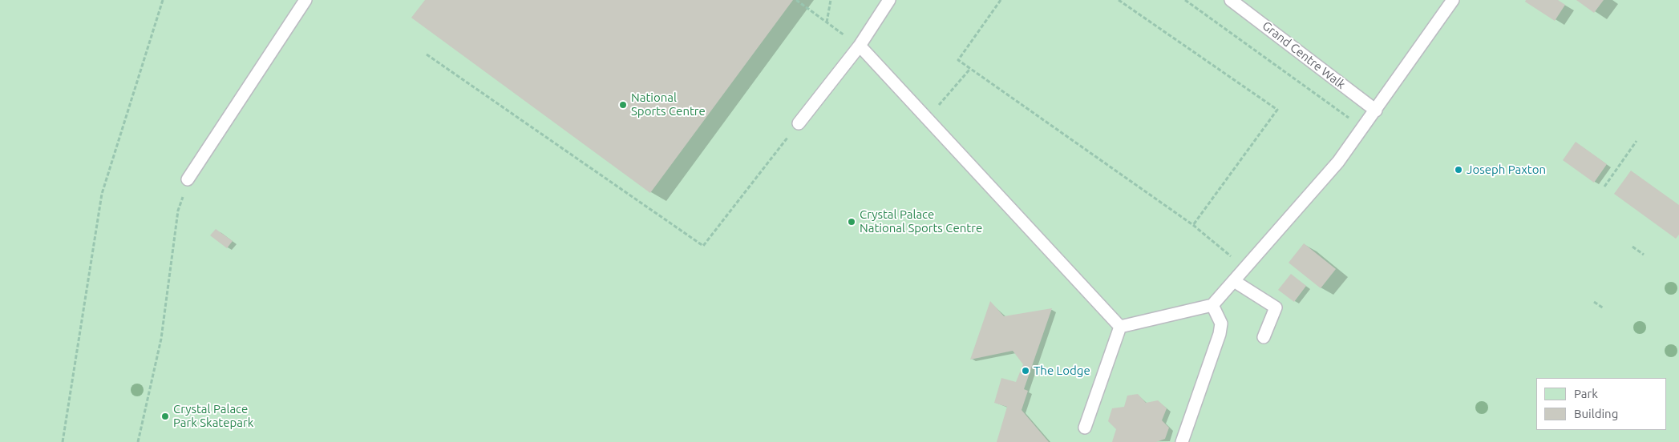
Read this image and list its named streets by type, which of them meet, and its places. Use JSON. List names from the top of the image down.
{
  "streets": {
    "lane": ["Grand Centre Walk"]
  },
  "places": [
    "National Sports Centre",
    "Joseph Paxton",
    "Crystal Palace National Sports Centre",
    "The Lodge",
    "Crystal Palace Park Skatepark"
  ],
  "legend": ["Park", "Building"]
}
